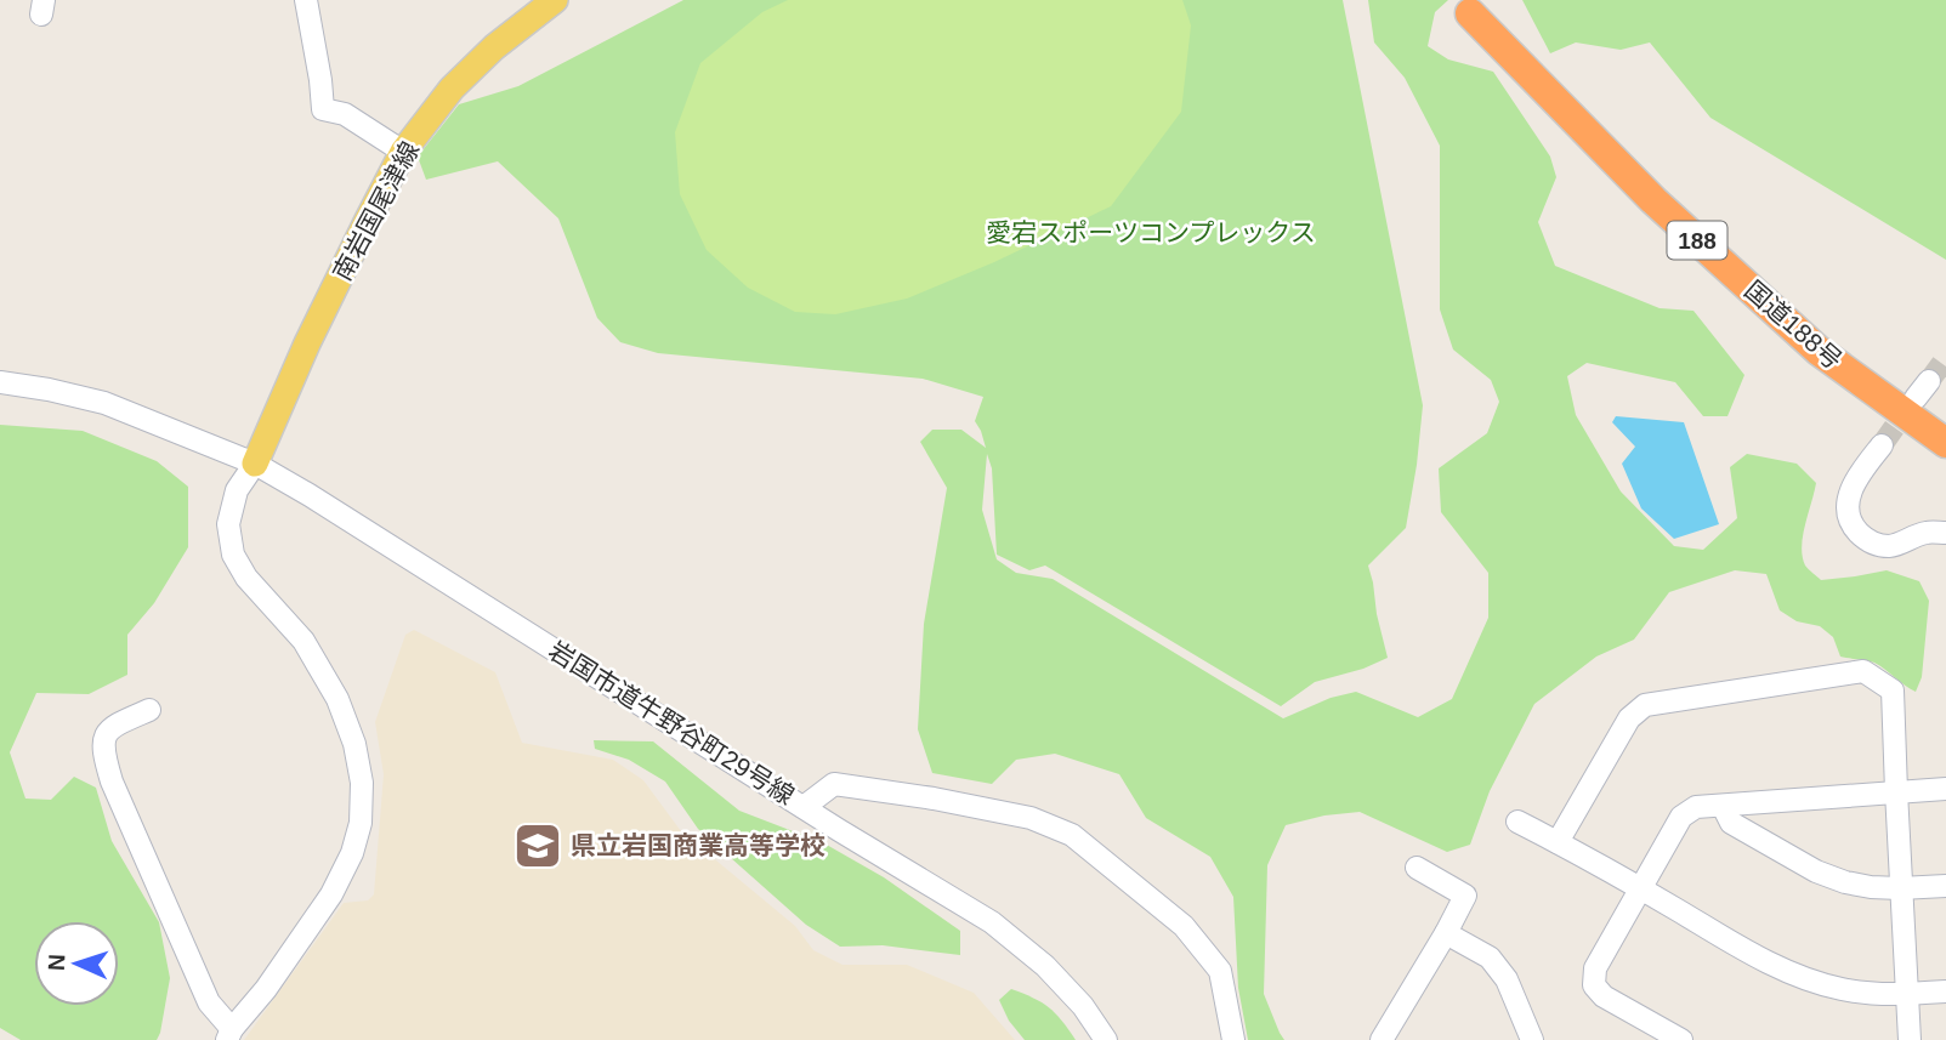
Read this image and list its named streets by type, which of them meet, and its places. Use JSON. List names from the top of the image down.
{
  "streets": {
    "highway": ["188", "国道188号"],
    "main road": ["南岩国尾津線"],
    "street": ["岩国市道牛野谷町29号線"]
  },
  "crossings": [
    ["南岩国尾津線", "岩国市道牛野谷町29号線"]
  ],
  "parks": ["愛宕スポーツコンプレックス"],
  "places": {
    "school or university": ["県立岩国商業高等学校"]
  },
  "north": "left"
}
